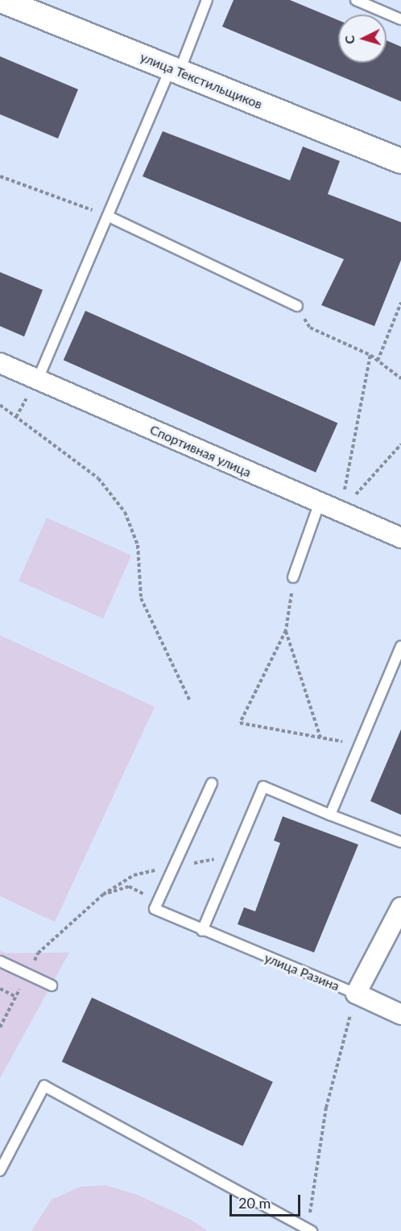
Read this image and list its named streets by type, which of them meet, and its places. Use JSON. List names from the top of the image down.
{
  "streets": {
    "street": ["улица Текстильщиков", "Спортивная улица", "улица Разина"]
  },
  "scale_bar": "20 m",
  "north": "left"
}
